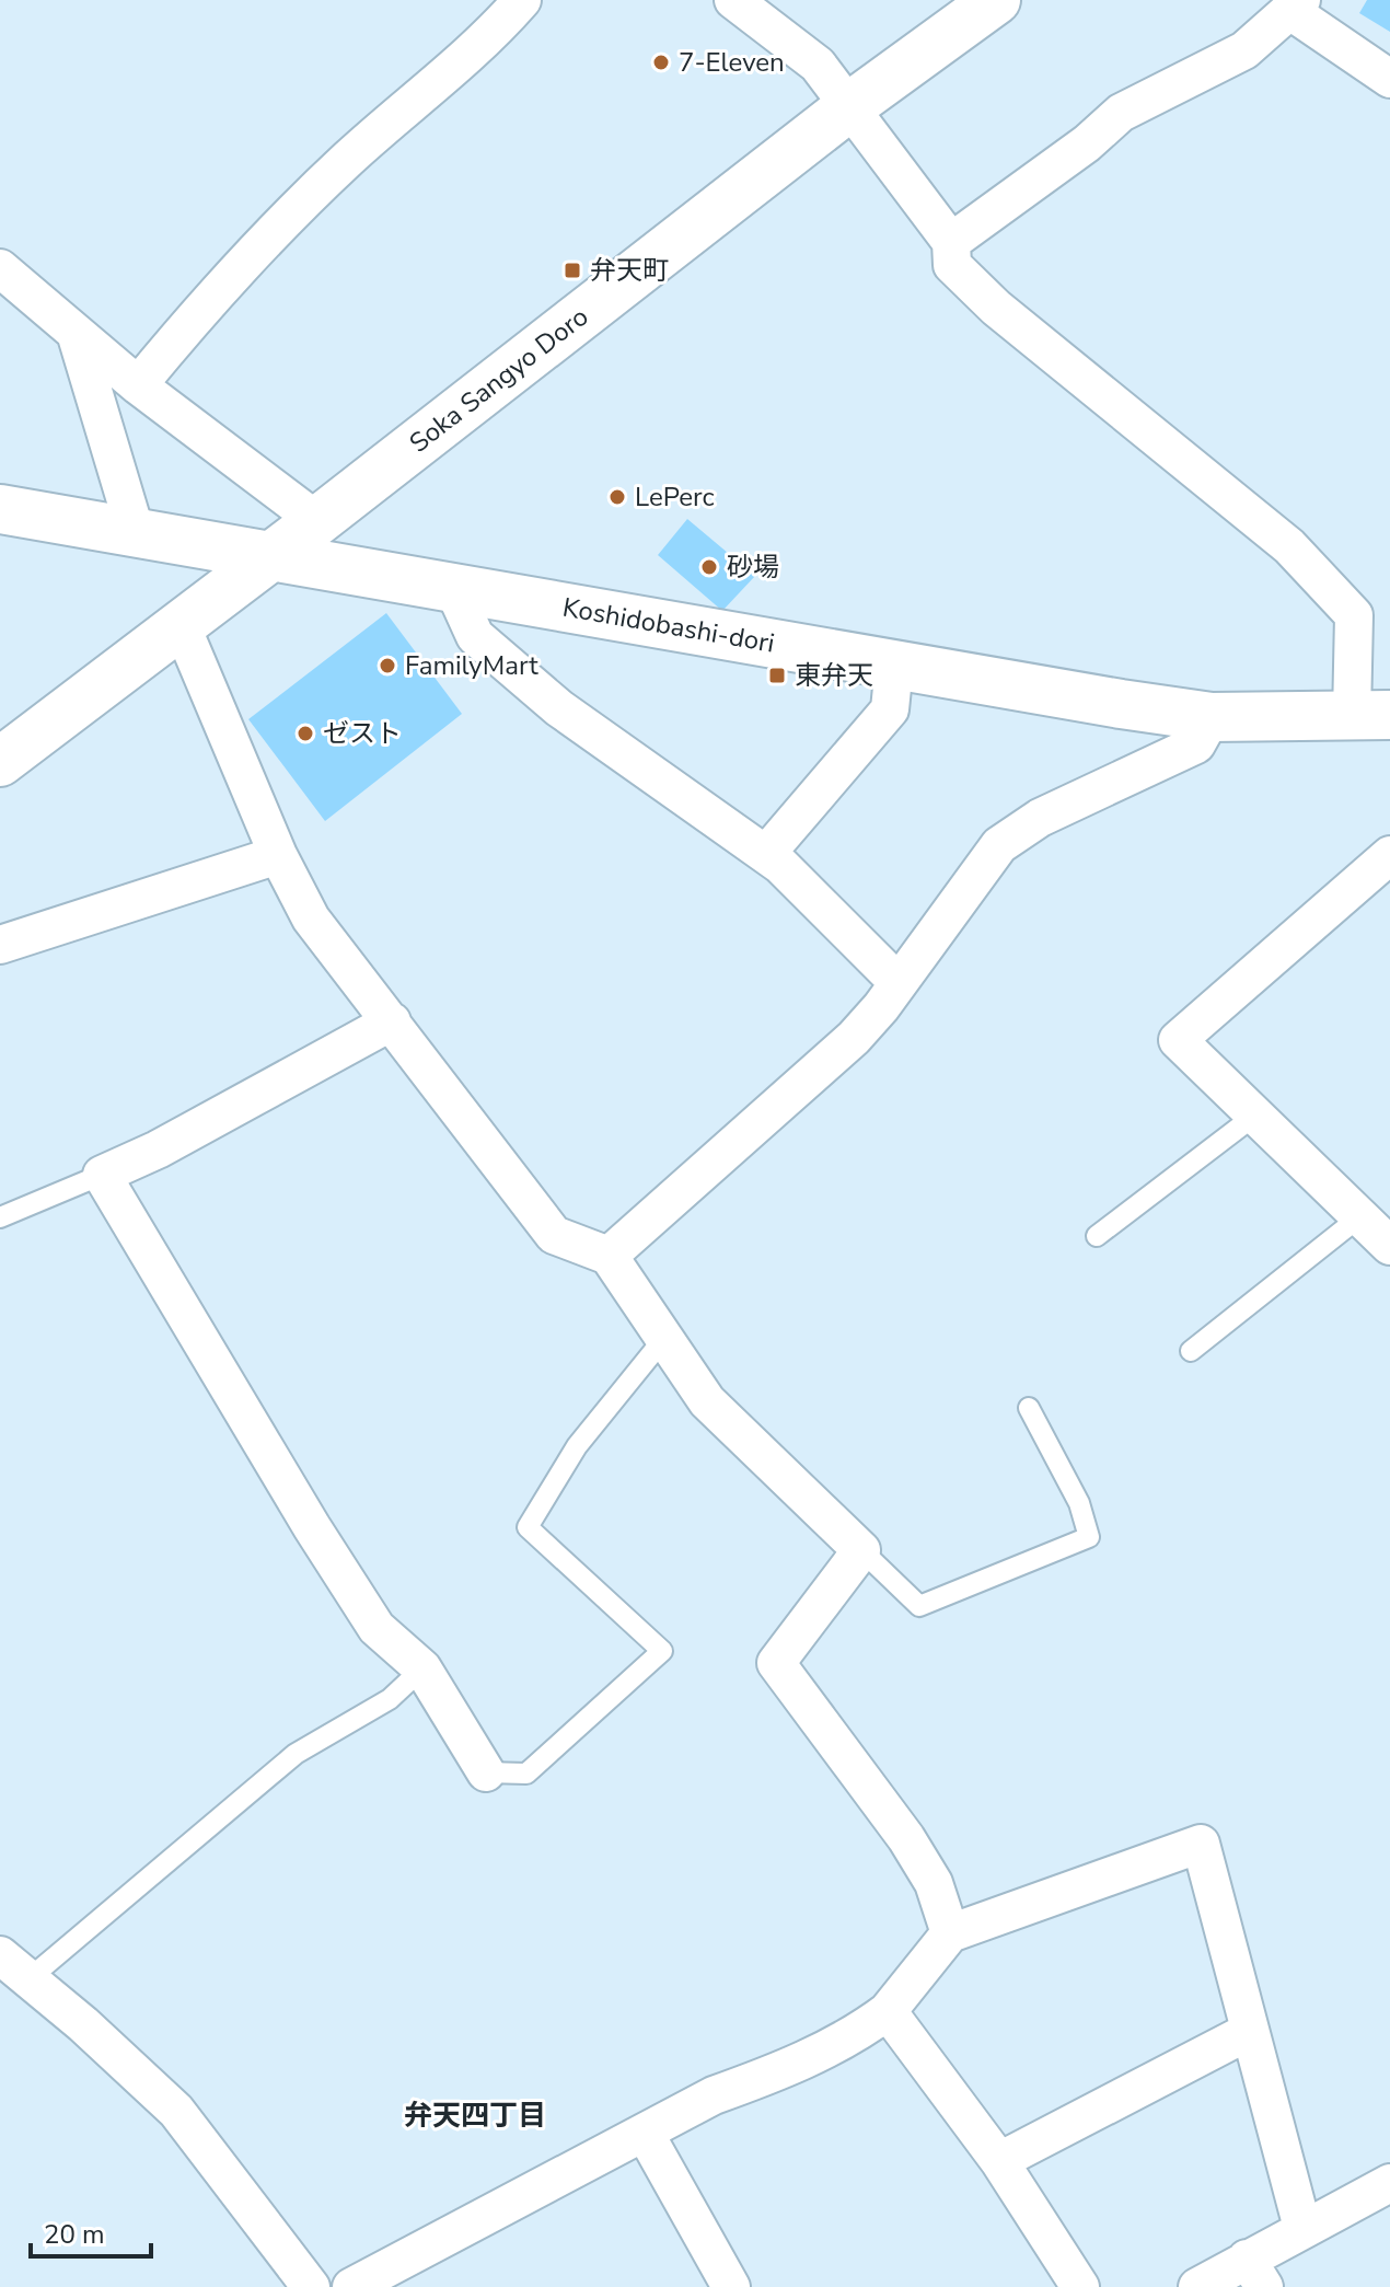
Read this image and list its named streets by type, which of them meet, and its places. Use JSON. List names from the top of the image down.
{
  "streets": {
    "street": ["Soka Sangyo Doro", "Koshidobashi-dori"]
  },
  "crossings": [
    ["Soka Sangyo Doro", "Koshidobashi-dori"]
  ],
  "districts": ["弁天四丁目"],
  "places": {
    "other": [
      "7-Eleven",
      "LePerc",
      "砂場",
      "FamilyMart",
      "ゼスト"
    ],
    "transit": ["弁天町", "東弁天"]
  },
  "scale_bar": "20 m"
}
